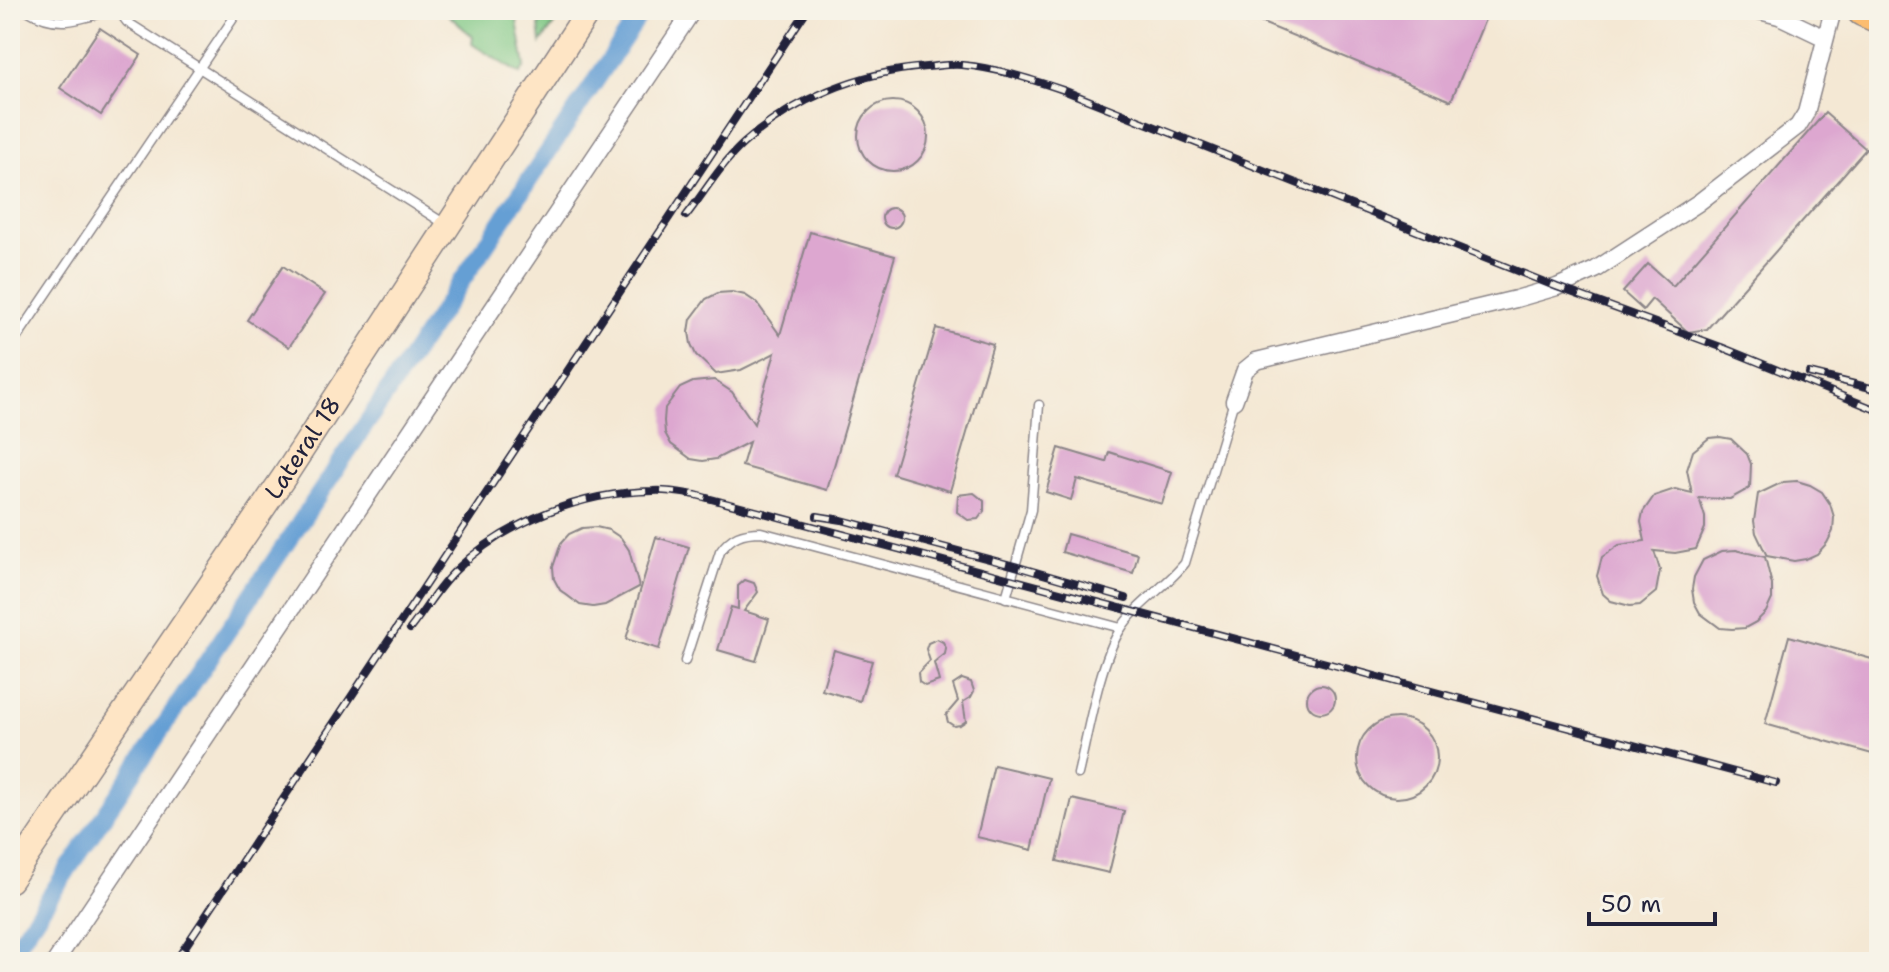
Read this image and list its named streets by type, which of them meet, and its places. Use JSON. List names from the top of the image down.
{
  "streets": {
    "street": ["Lateral 18"]
  },
  "scale_bar": "50 m"
}
